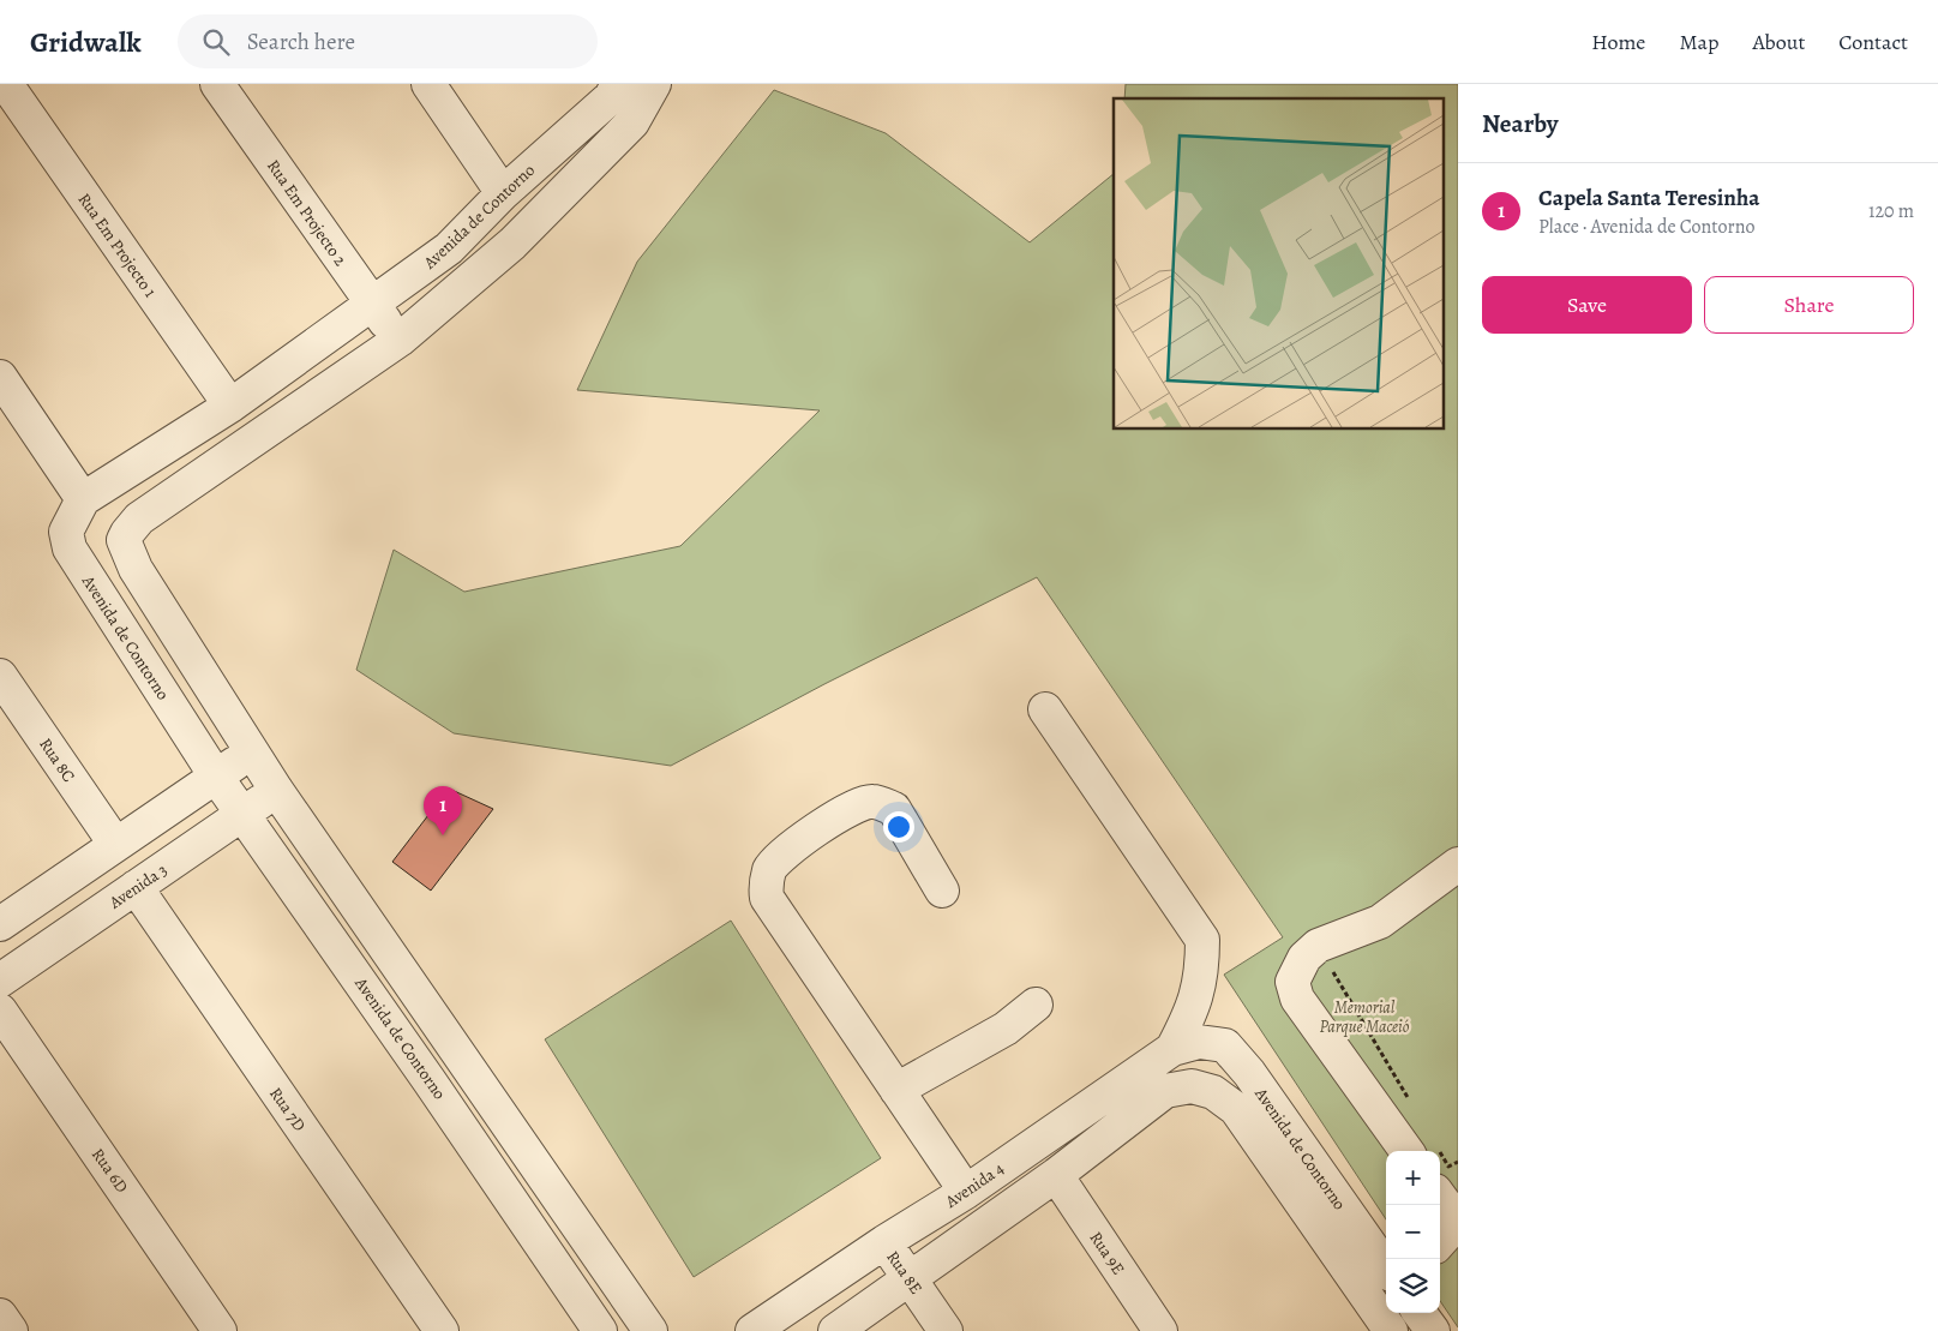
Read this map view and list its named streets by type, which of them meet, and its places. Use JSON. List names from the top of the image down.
{
  "streets": {
    "street": [
      "Rua Em Projecto 2",
      "Avenida de Contorno",
      "Rua Em Projecto 1",
      "Rua 8C",
      "Avenida 3",
      "Rua 7D",
      "Rua 6D",
      "Avenida 4",
      "Rua 9E",
      "Rua 8E"
    ]
  },
  "crossings": [
    ["Rua Em Projecto 2", "Avenida de Contorno"],
    ["Avenida de Contorno", "Rua Em Projecto 1"],
    ["Avenida de Contorno", "Avenida 3"],
    ["Avenida de Contorno", "Avenida 4"],
    ["Avenida de Contorno", "Rua 9E"],
    ["Avenida 3", "Rua 7D"],
    ["Avenida 4", "Rua 8E"]
  ],
  "parks": ["Memorial Parque Maceió"],
  "page": {
    "header": "Gridwalk",
    "search": "Search here",
    "nav": [
      "Home",
      "Map",
      "About",
      "Contact"
    ],
    "heading": "Nearby",
    "list": [
      {
        "mark": "1",
        "name": "Capela Santa Teresinha",
        "note": "Place · Avenida de Contorno",
        "value": "120 m"
      }
    ],
    "buttons": ["Save", "Share"],
    "pins": "1",
    "map_buttons": ["+", "−"]
  }
}
